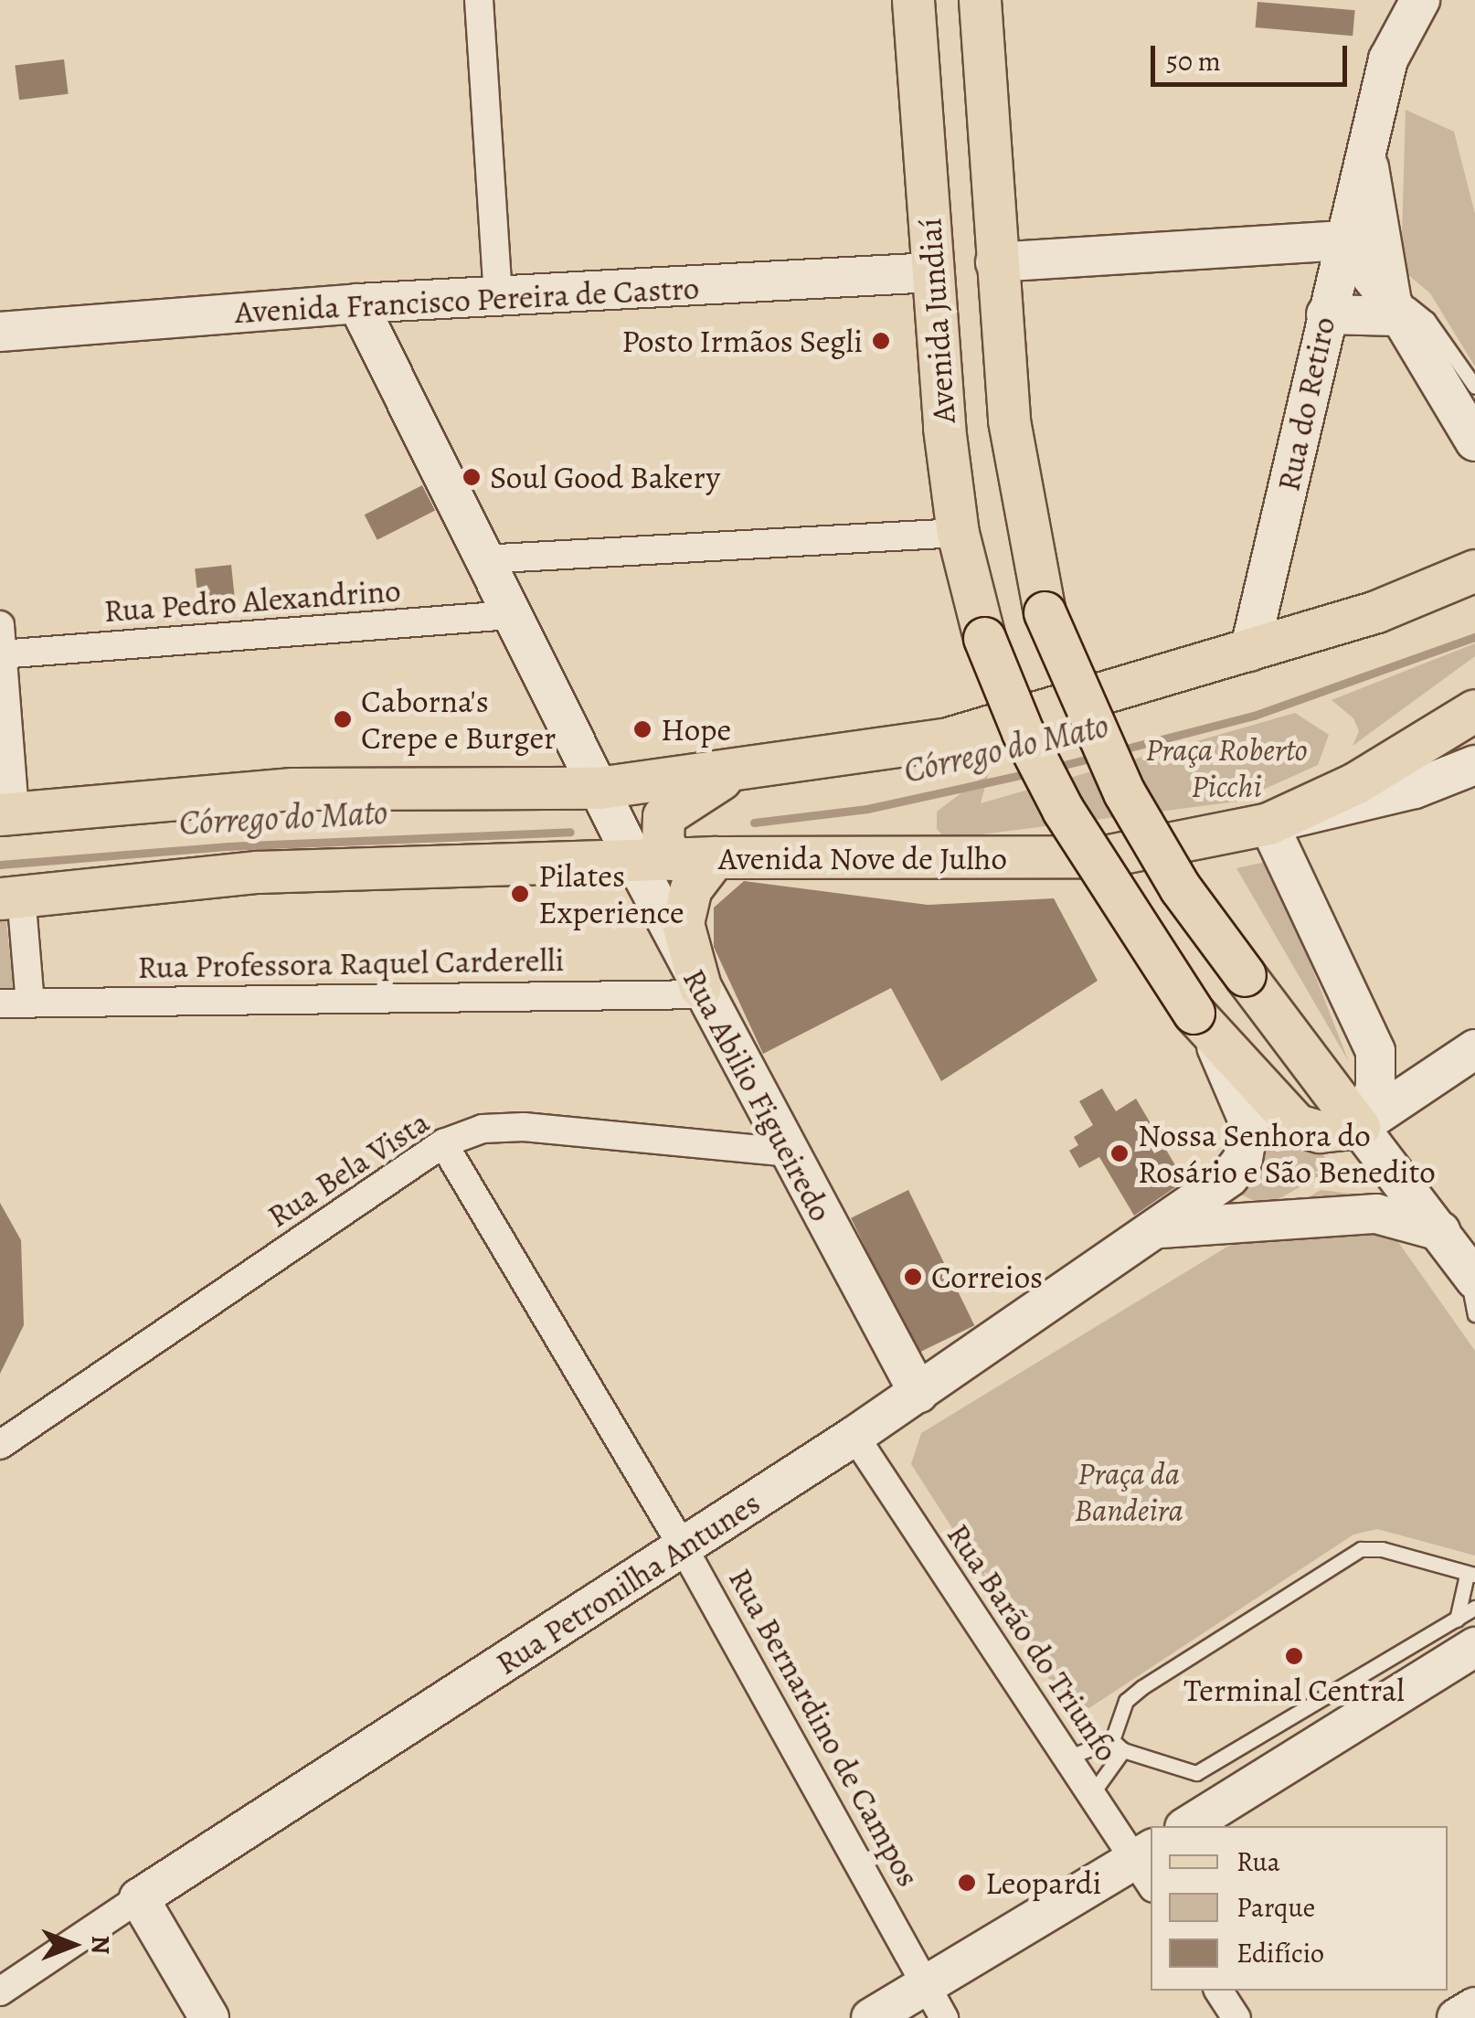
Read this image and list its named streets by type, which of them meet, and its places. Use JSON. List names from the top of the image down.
{
  "streets": {
    "main road": ["Avenida Jundiaí", "Avenida Nove de Julho"],
    "street": [
      "Avenida Francisco Pereira de Castro",
      "Rua do Retiro",
      "Rua Pedro Alexandrino",
      "Rua Professora Raquel Carderelli",
      "Rua Abilio Figueiredo",
      "Rua Bela Vista",
      "Rua Petronilha Antunes",
      "Rua Barão do Triunfo",
      "Rua Bernardino de Campos"
    ]
  },
  "crossings": [
    ["Avenida Francisco Pereira de Castro", "Avenida Jundiaí"],
    ["Avenida Francisco Pereira de Castro", "Rua Abilio Figueiredo"],
    ["Avenida Jundiaí", "Rua Petronilha Antunes"],
    ["Rua Pedro Alexandrino", "Rua Abilio Figueiredo"],
    ["Avenida Nove de Julho", "Rua Abilio Figueiredo"],
    ["Rua Professora Raquel Carderelli", "Rua Abilio Figueiredo"],
    ["Rua Abilio Figueiredo", "Rua Bela Vista"],
    ["Rua Abilio Figueiredo", "Rua Petronilha Antunes"],
    ["Rua Bela Vista", "Rua Bernardino de Campos"],
    ["Rua Petronilha Antunes", "Rua Barão do Triunfo"],
    ["Rua Petronilha Antunes", "Rua Bernardino de Campos"]
  ],
  "water": ["Córrego do Mato"],
  "parks": ["Praça Roberto Picchi", "Praça da Bandeira"],
  "places": [
    "Posto Irmãos Segli",
    "Soul Good Bakery",
    "Caborna's Crepe e Burger",
    "Hope",
    "Pilates Experience",
    "Nossa Senhora do Rosário e São Benedito",
    "Correios",
    "Terminal Central",
    "Leopardi"
  ],
  "legend": ["Rua", "Parque", "Edifício"],
  "scale_bar": "50 m",
  "north": "right"
}
